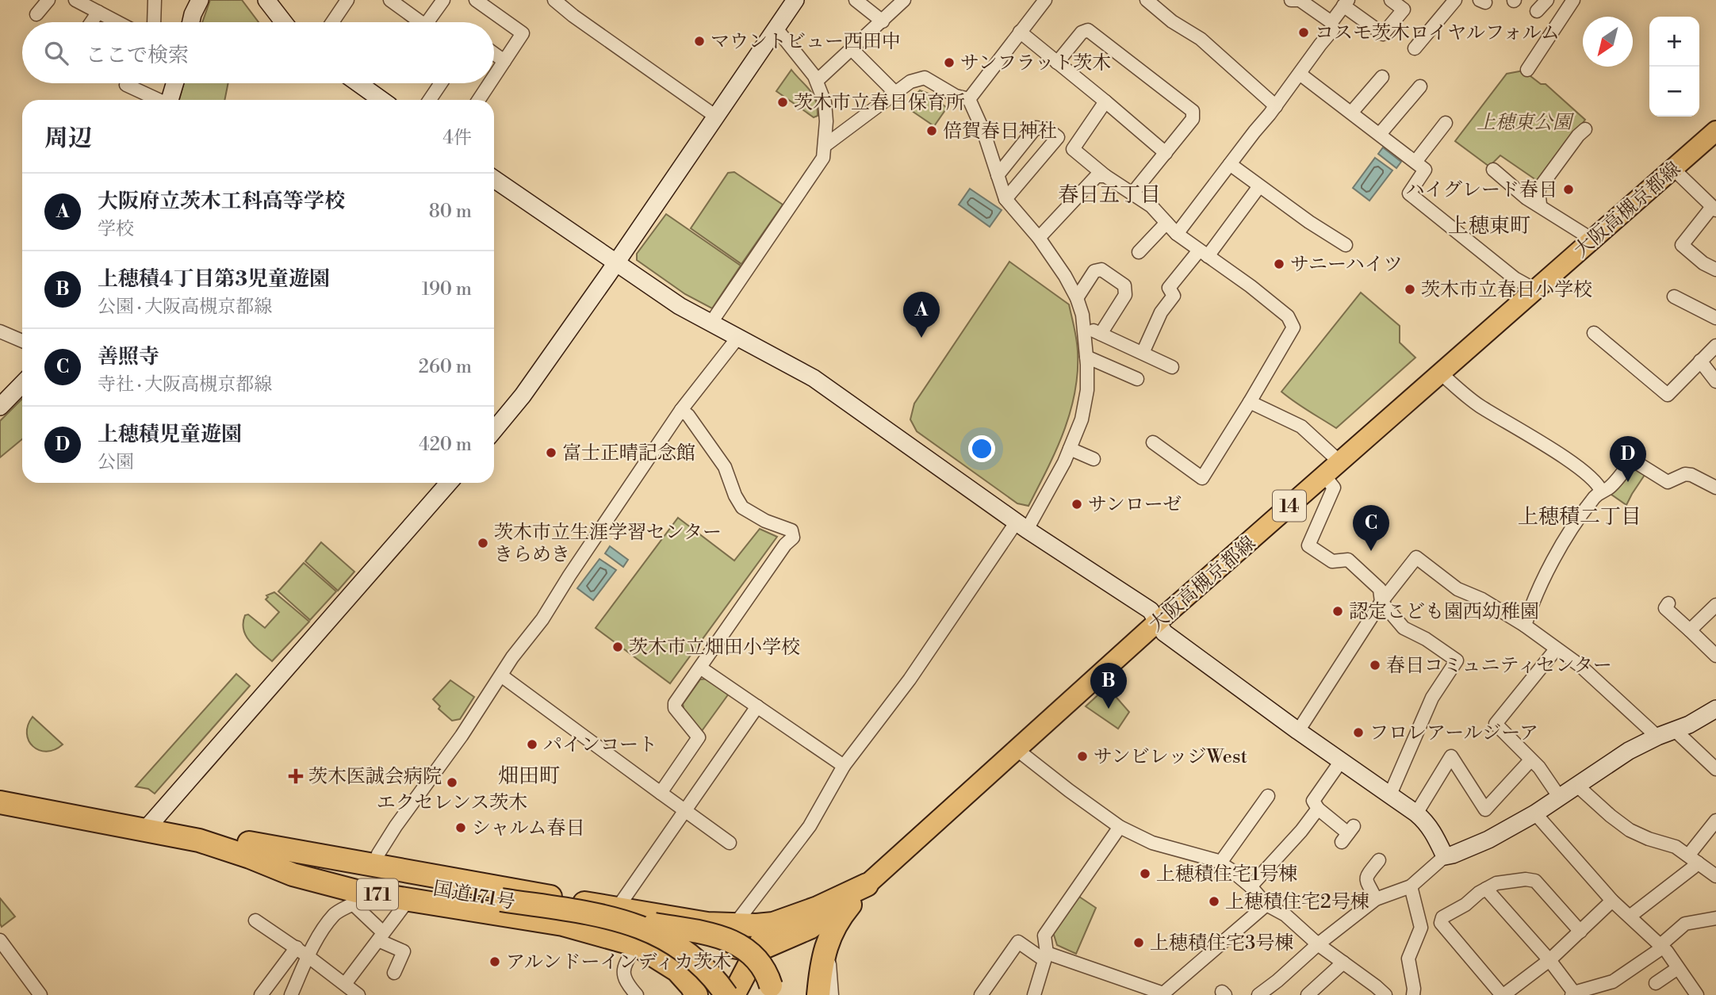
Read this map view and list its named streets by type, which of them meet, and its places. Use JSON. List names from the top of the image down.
{
  "streets": {
    "highway": ["171", "国道171号"],
    "main road": ["大阪高槻京都線", "14"]
  },
  "districts": [
    "春日五丁目",
    "上穂東町",
    "上穂積二丁目",
    "畑田町"
  ],
  "parks": ["上穂東公園"],
  "places": {
    "other": [
      "コスモ茨木ロイヤルフォルム",
      "マウントビュー西田中",
      "サンフラット茨木",
      "茨木市立春日保育所",
      "倍賀春日神社",
      "ハイグレード春日",
      "サニーハイツ",
      "茨木市立春日小学校",
      "富士正晴記念館",
      "サンローゼ",
      "茨木市立生涯学習センター きらめき",
      "認定こども園西幼稚園",
      "茨木市立畑田小学校",
      "春日コミュニティセンター",
      "フロレアールジーア",
      "パインコート",
      "サンビレッジWest",
      "エクセレンス茨木",
      "シャルム春日",
      "上穂積住宅1号棟",
      "上穂積住宅2号棟",
      "上穂積住宅3号棟",
      "アルンドーインディカ茨木"
    ],
    "health": ["茨木医誠会病院"]
  },
  "north": "bottom left",
  "page": {
    "map_buttons": ["+", "−"],
    "search": "ここで検索",
    "heading": ["周辺", "4件"],
    "list": [
      {
        "mark": "A",
        "name": "大阪府立茨木工科高等学校",
        "note": "学校",
        "value": "80 m"
      },
      {
        "mark": "B",
        "name": "上穂積4丁目第3児童遊園",
        "note": "公園 · 大阪高槻京都線",
        "value": "190 m"
      },
      {
        "mark": "C",
        "name": "善照寺",
        "note": "寺社 · 大阪高槻京都線",
        "value": "260 m"
      },
      {
        "mark": "D",
        "name": "上穂積児童遊園",
        "note": "公園",
        "value": "420 m"
      }
    ],
    "pins": [
      "A",
      "D",
      "C",
      "B"
    ]
  }
}
